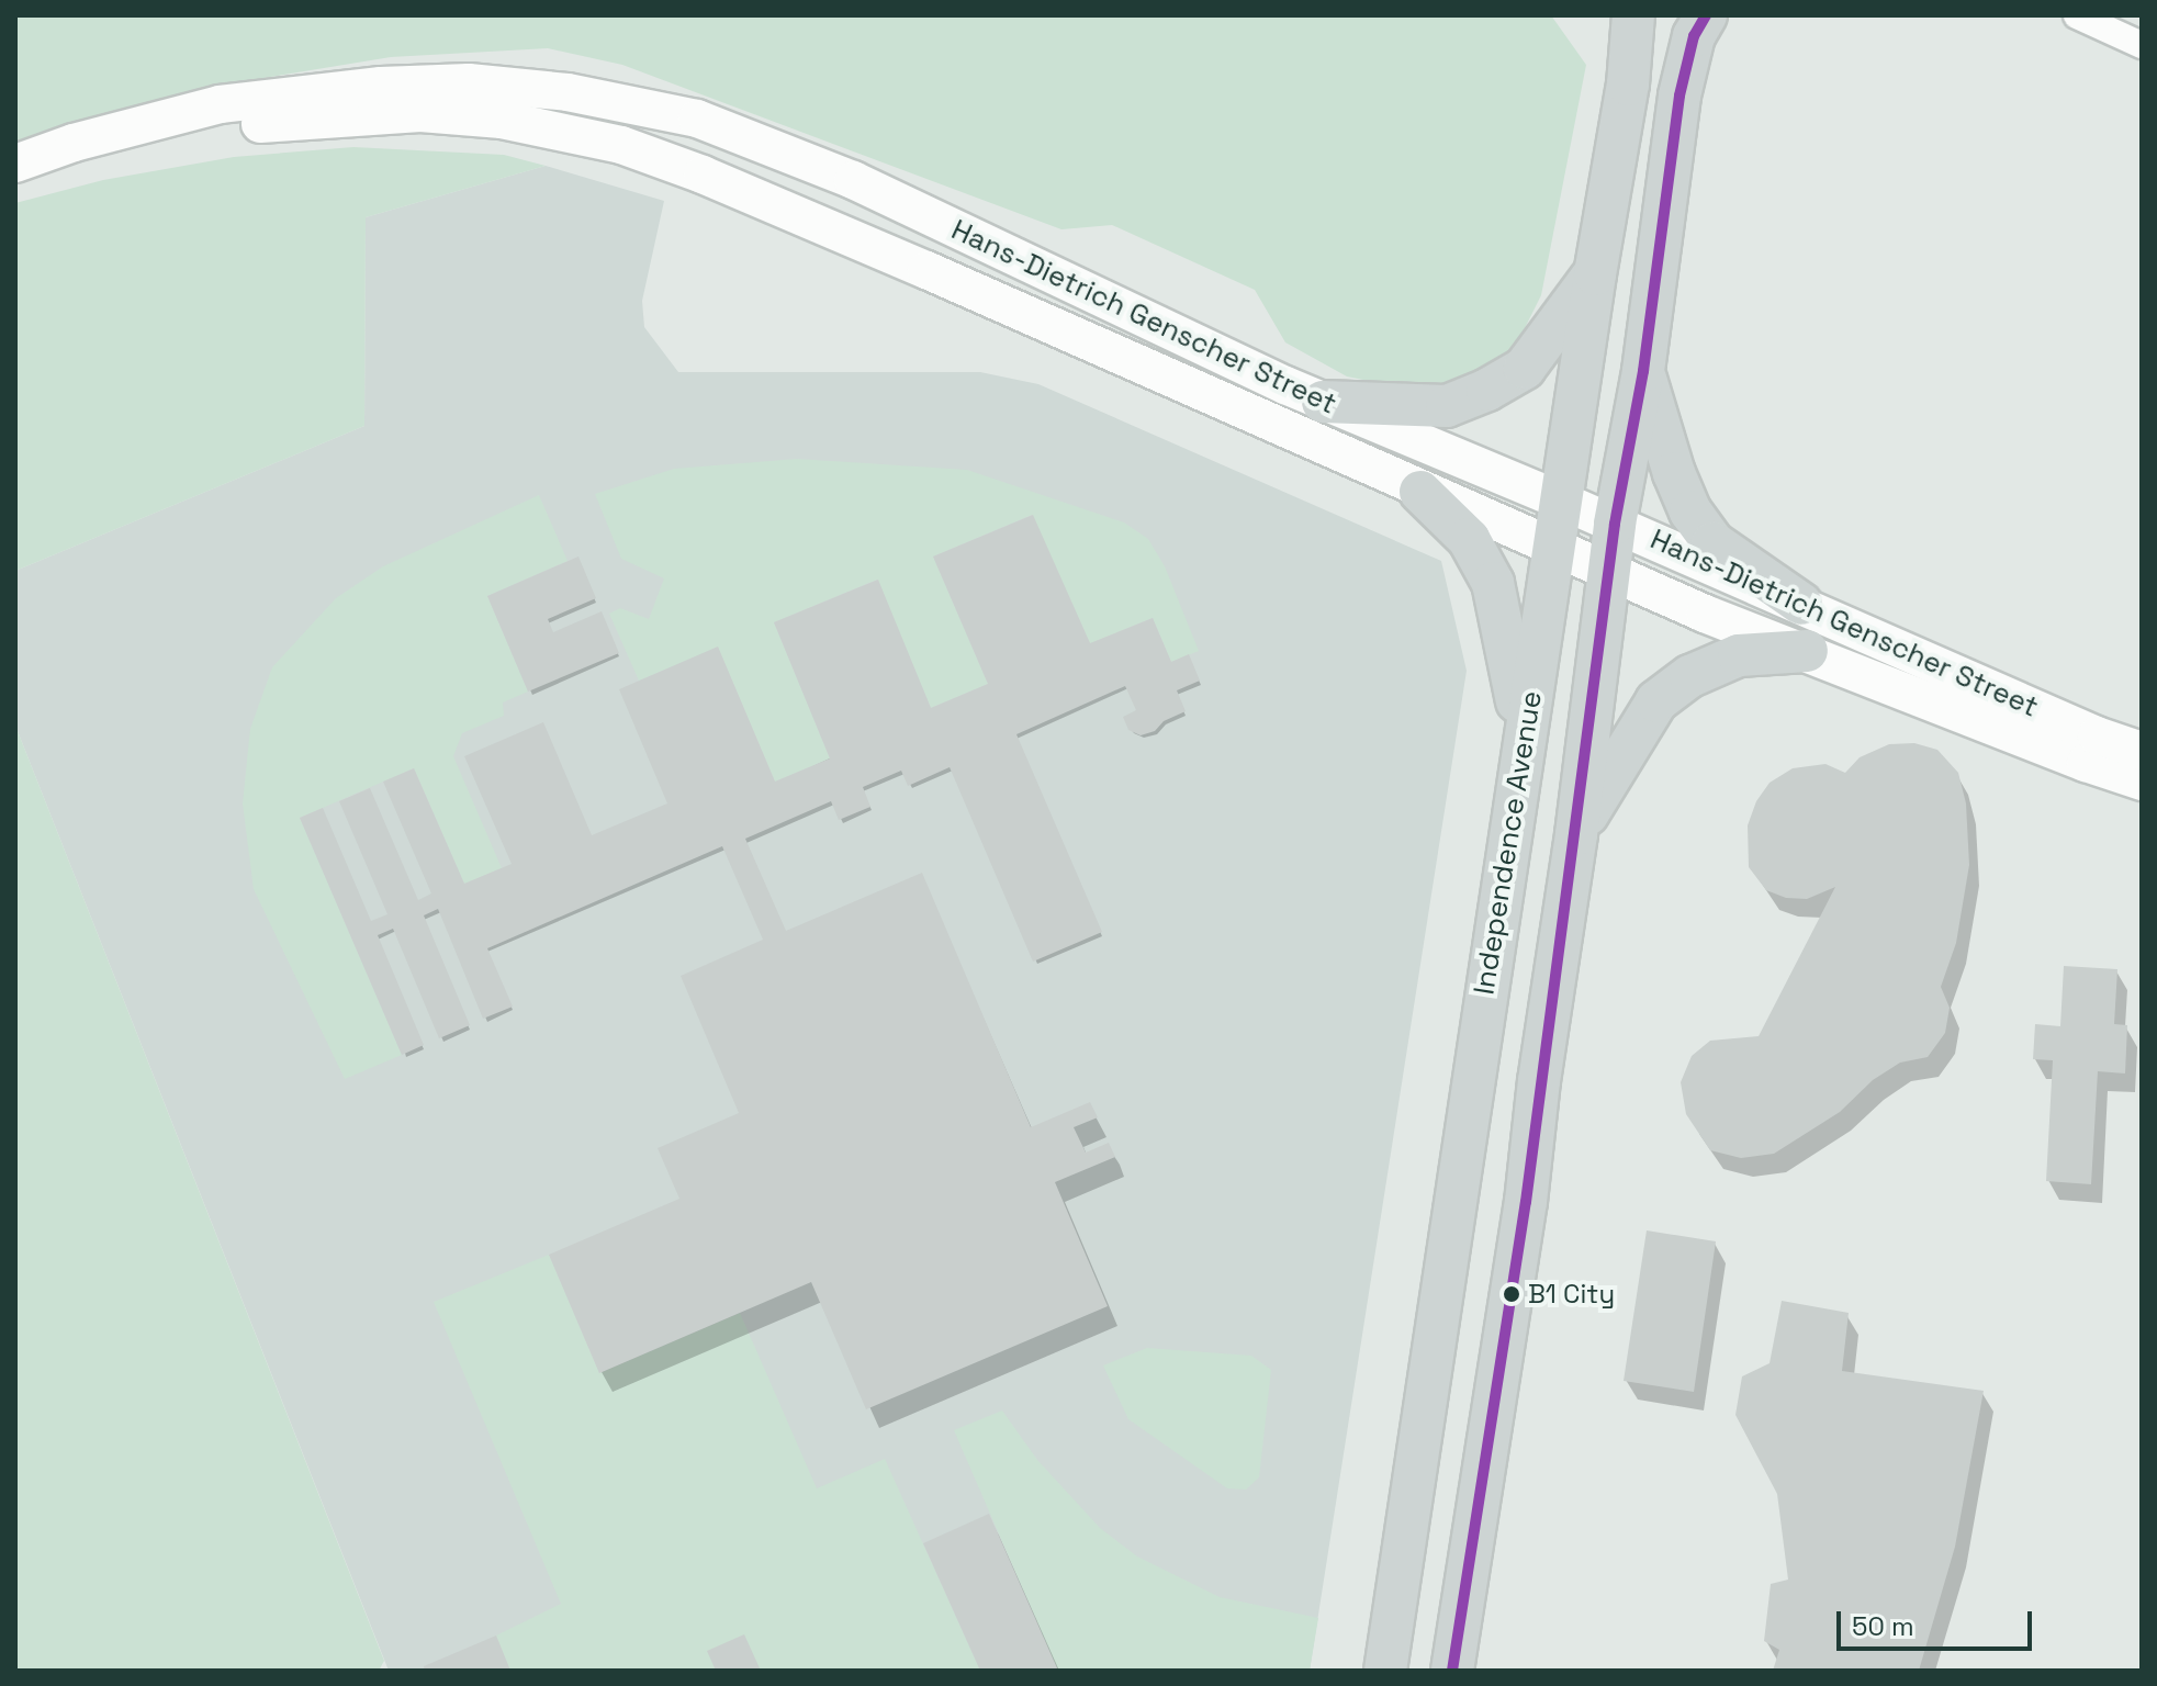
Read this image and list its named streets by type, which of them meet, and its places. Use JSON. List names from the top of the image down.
{
  "streets": {
    "main road": ["Independence Avenue"],
    "street": ["Hans-Dietrich Genscher Street"]
  },
  "crossings": [
    ["Hans-Dietrich Genscher Street", "Independence Avenue"]
  ],
  "places": ["B1 City"],
  "scale_bar": "50 m"
}
